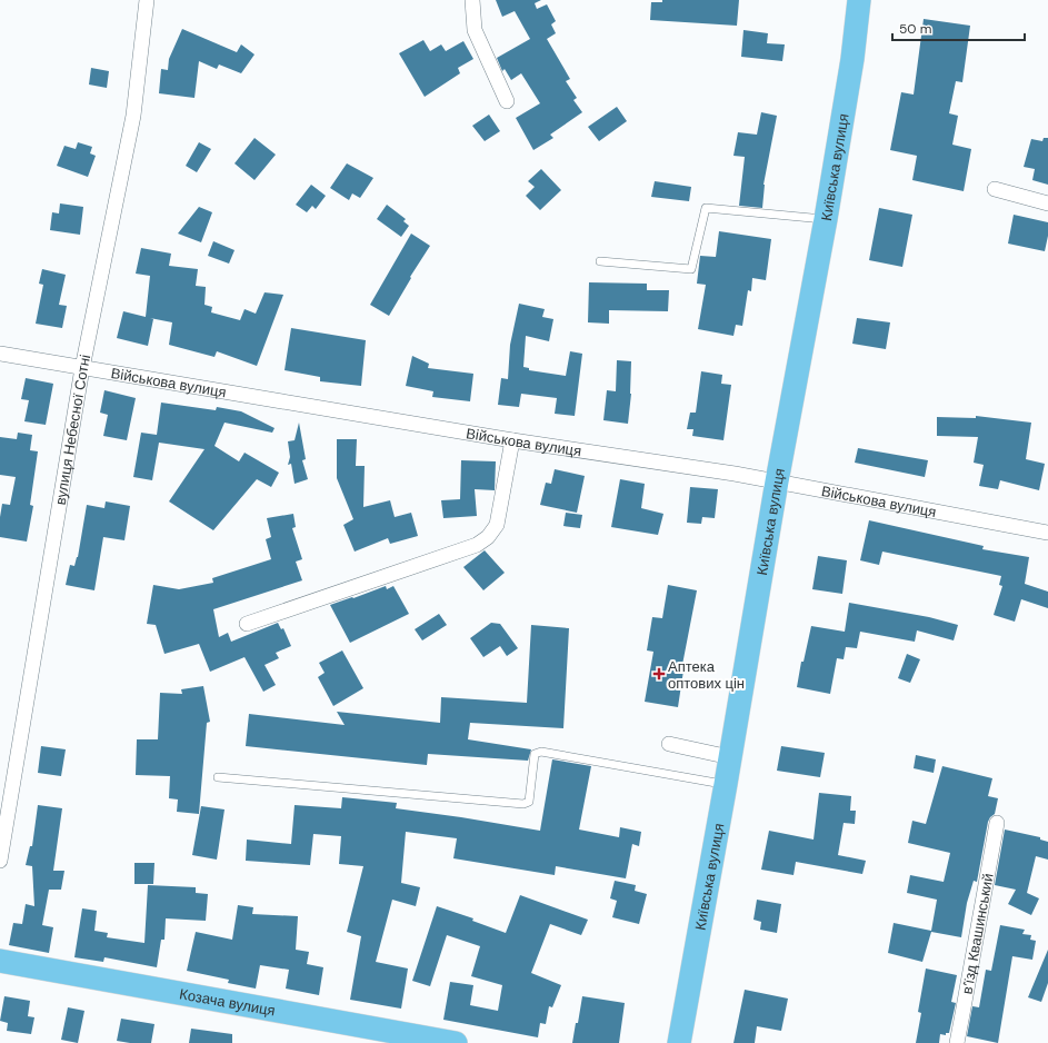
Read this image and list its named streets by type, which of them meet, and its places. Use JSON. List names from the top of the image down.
{
  "streets": {
    "main road": ["Київська вулиця", "Козача вулиця"],
    "street": ["Військова вулиця", "вулиця Небесної Сотні", "в’їзд Квашинський"]
  },
  "crossings": [
    ["Київська вулиця", "Військова вулиця"],
    ["Військова вулиця", "вулиця Небесної Сотні"]
  ],
  "places": {
    "health": ["Аптека оптових цін"]
  },
  "scale_bar": "50 m"
}
